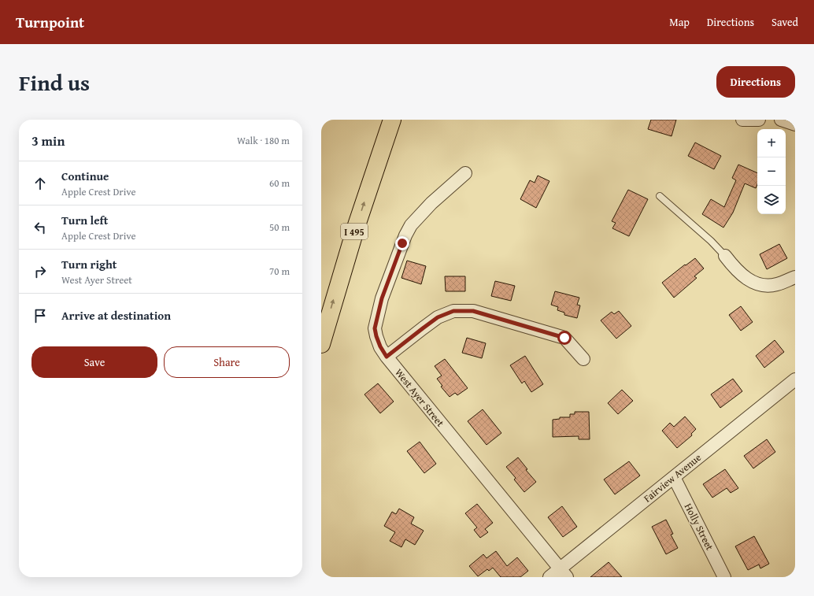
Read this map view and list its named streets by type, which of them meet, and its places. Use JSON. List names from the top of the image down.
{
  "streets": {
    "highway": ["I 495"],
    "street": ["West Ayer Street", "Fairview Avenue", "Holly Street"]
  },
  "crossings": [
    ["West Ayer Street", "Fairview Avenue"],
    ["Fairview Avenue", "Holly Street"]
  ],
  "page": {
    "header": "Turnpoint",
    "nav": ["Map", "Directions", "Saved"],
    "title": "Find us",
    "buttons": [
      "Directions",
      ["Save", "Share"]
    ],
    "heading": ["3 min", "Walk · 180 m"],
    "map_buttons": ["+", "−"],
    "list": [
      ["Continue", "Apple Crest Drive", "60 m"],
      ["Turn left", "Apple Crest Drive", "50 m"],
      ["Turn right", "West Ayer Street", "70 m"],
      "Arrive at destination"
    ]
  }
}
